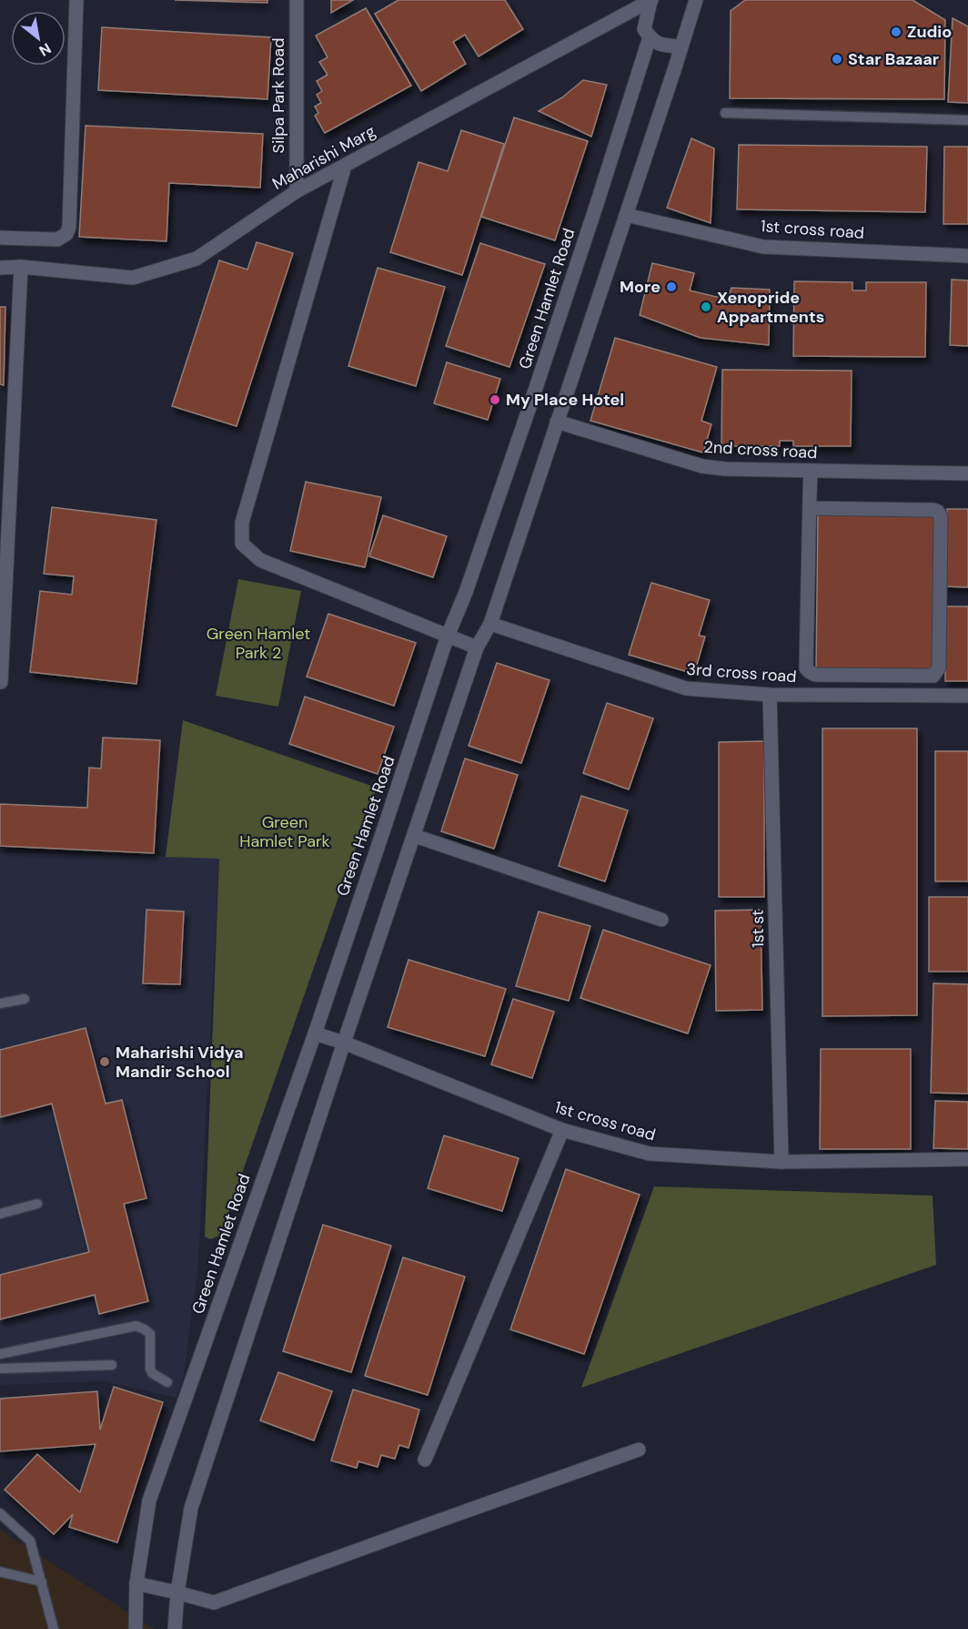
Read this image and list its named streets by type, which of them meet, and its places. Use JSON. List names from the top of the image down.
{
  "streets": {
    "street": [
      "Silpa Park Road",
      "Maharishi Marg",
      "1st cross road",
      "Green Hamlet Road",
      "2nd cross road",
      "3rd cross road",
      "1st st"
    ]
  },
  "crossings": [
    ["Silpa Park Road", "Maharishi Marg"],
    ["Maharishi Marg", "Green Hamlet Road"],
    ["1st cross road", "Green Hamlet Road"],
    ["1st cross road", "1st st"],
    ["3rd cross road", "1st st"]
  ],
  "parks": ["Green Hamlet Park 2", "Green Hamlet Park"],
  "places": [
    "Zudio",
    "Star Bazaar",
    "More",
    "Xenopride Appartments",
    "My Place Hotel",
    "Maharishi Vidya Mandir School"
  ],
  "north": "bottom right"
}
